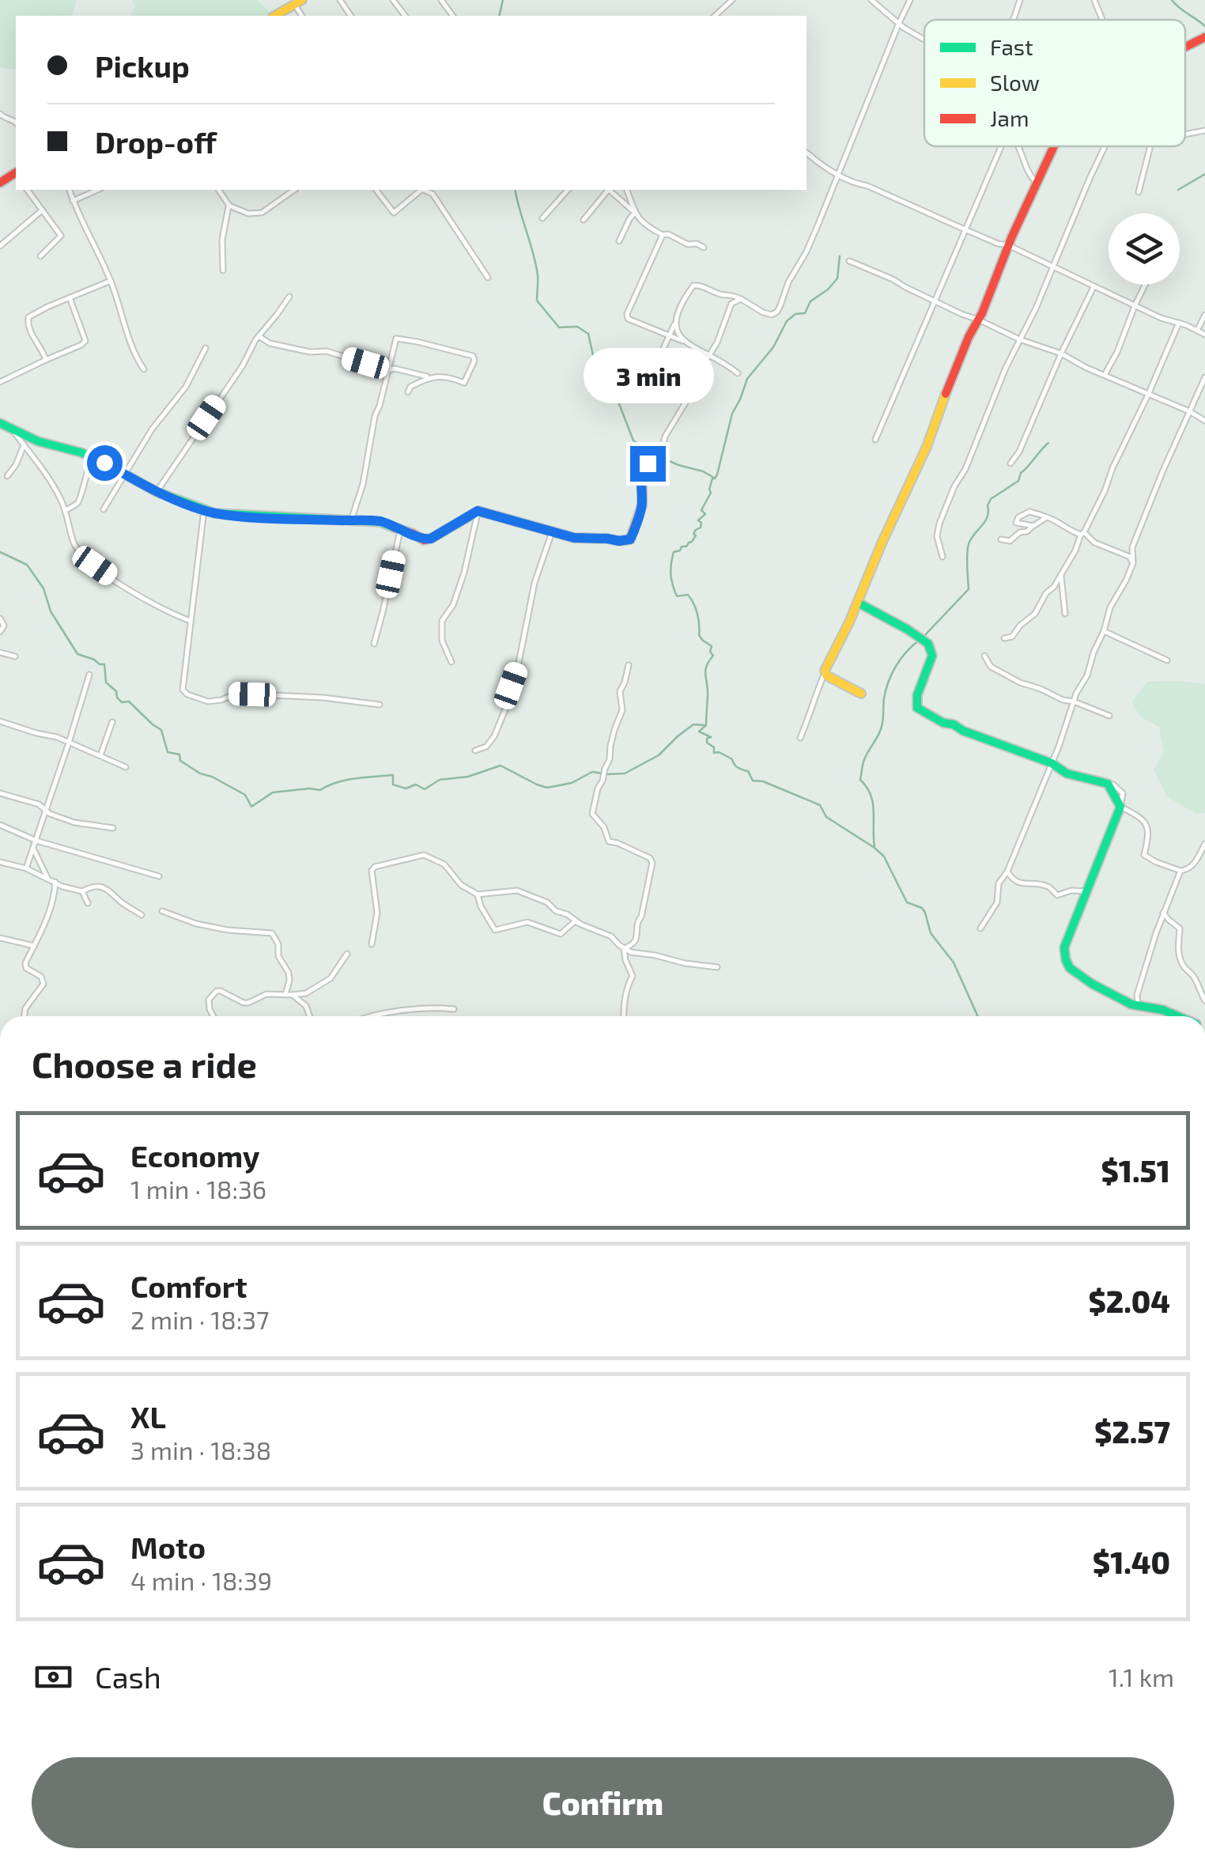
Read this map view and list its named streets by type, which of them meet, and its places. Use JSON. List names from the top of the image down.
{
  "legend": ["Fast", "Slow", "Jam"],
  "page": {
    "banner": ["Pickup", "Drop-off"],
    "bubble": "3 min",
    "heading": "Choose a ride",
    "list": [
      {
        "name": "Economy",
        "note": "1 min · 18:36",
        "value": "$1.51"
      },
      {
        "name": "Comfort",
        "note": "2 min · 18:37",
        "value": "$2.04"
      },
      {
        "name": "XL",
        "note": "3 min · 18:38",
        "value": "$2.57"
      },
      {
        "name": "Moto",
        "note": "4 min · 18:39",
        "value": "$1.40"
      }
    ],
    "pay": ["Cash", "1.1 km"],
    "buttons": "Confirm"
  }
}
